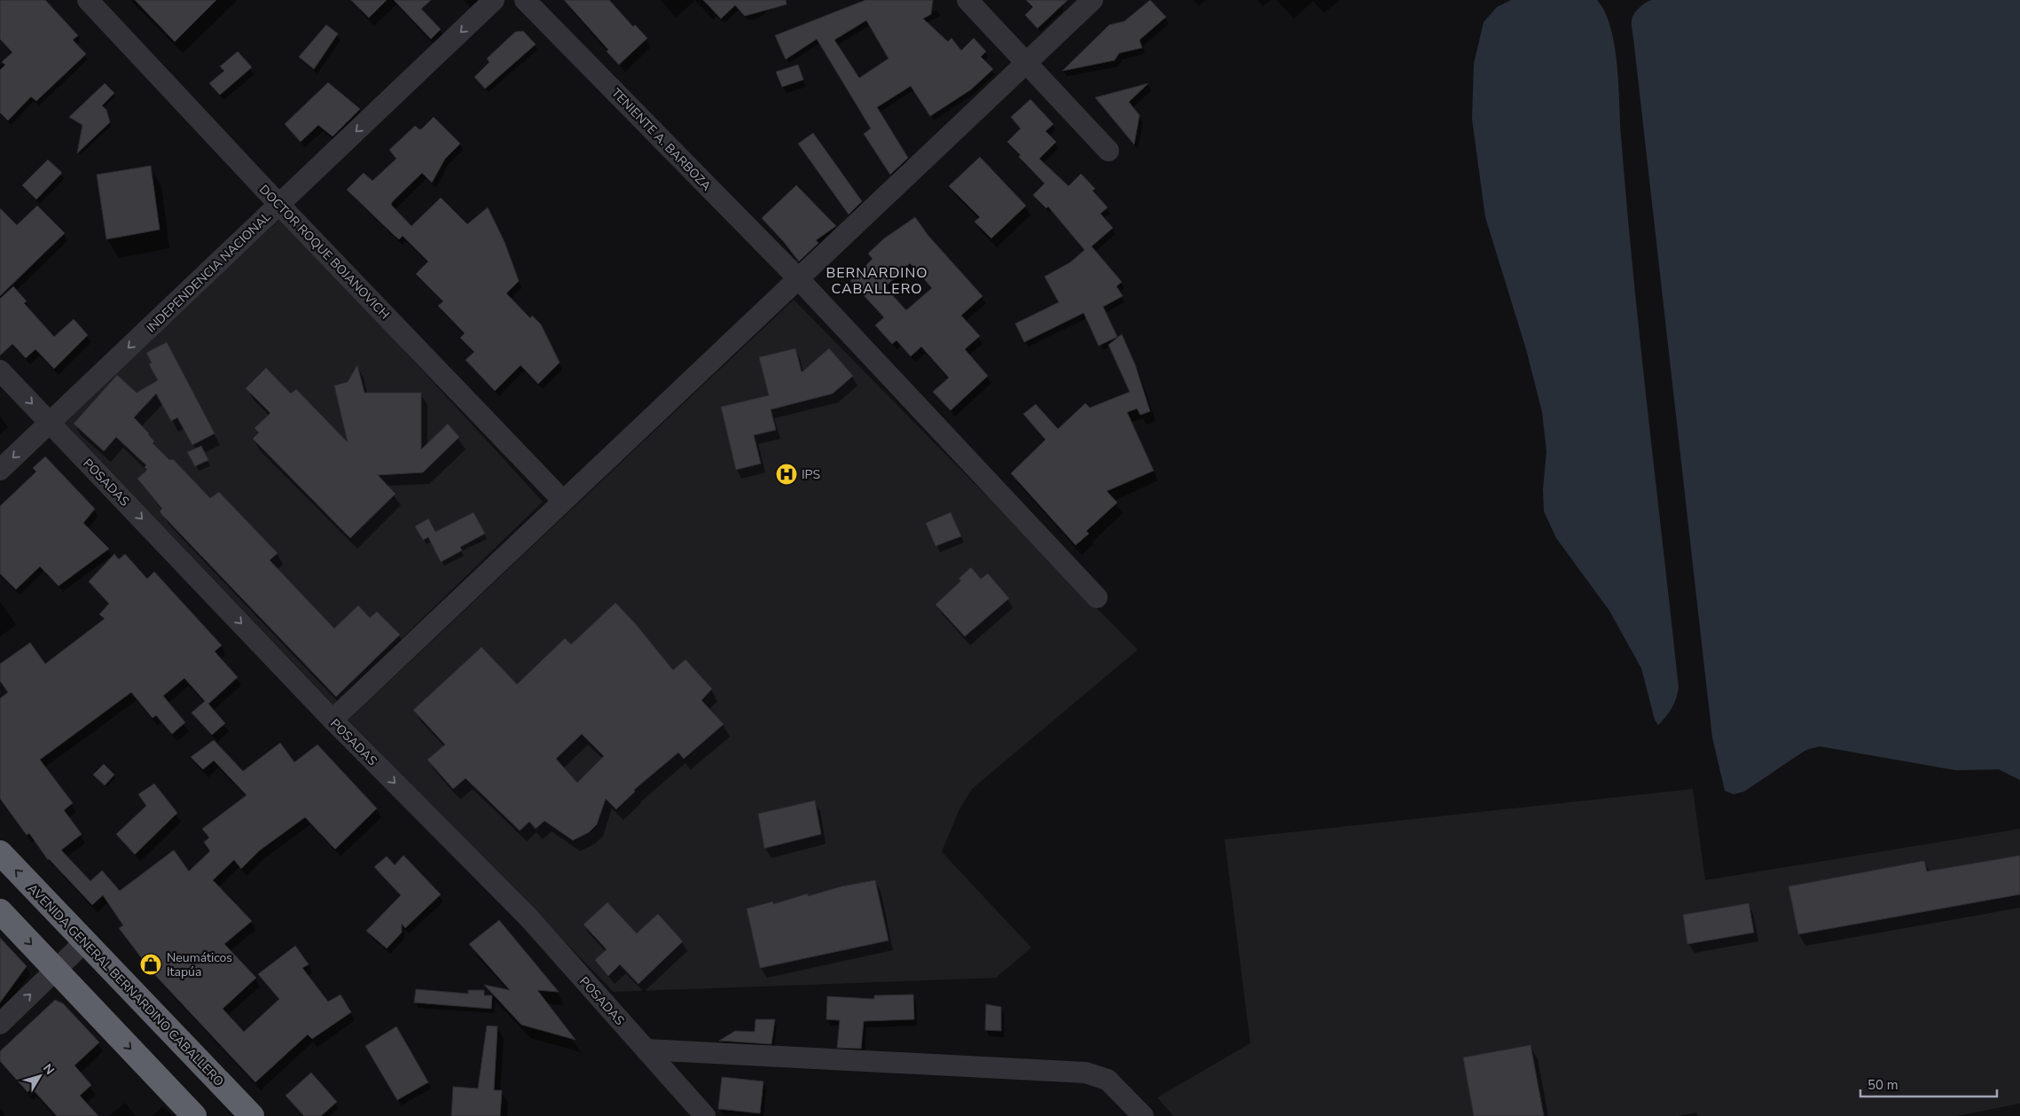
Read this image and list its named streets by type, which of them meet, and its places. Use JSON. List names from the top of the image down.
{
  "streets": {
    "highway": ["AVENIDA GENERAL BERNARDINO CABALLERO"],
    "street": [
      "TENIENTE A. BARBOZA",
      "DOCTOR ROQUE BOJANOVICH",
      "INDEPENDENCIA NACIONAL",
      "POSADAS"
    ]
  },
  "crossings": [
    ["DOCTOR ROQUE BOJANOVICH", "INDEPENDENCIA NACIONAL"],
    ["INDEPENDENCIA NACIONAL", "POSADAS"]
  ],
  "one_way": ["INDEPENDENCIA NACIONAL", "POSADAS"],
  "districts": ["BERNARDINO CABALLERO"],
  "places": {
    "hospital": ["IPS"],
    "shop": ["Neumáticos Itapúa"]
  },
  "scale_bar": "50 m",
  "north": "top right"
}
